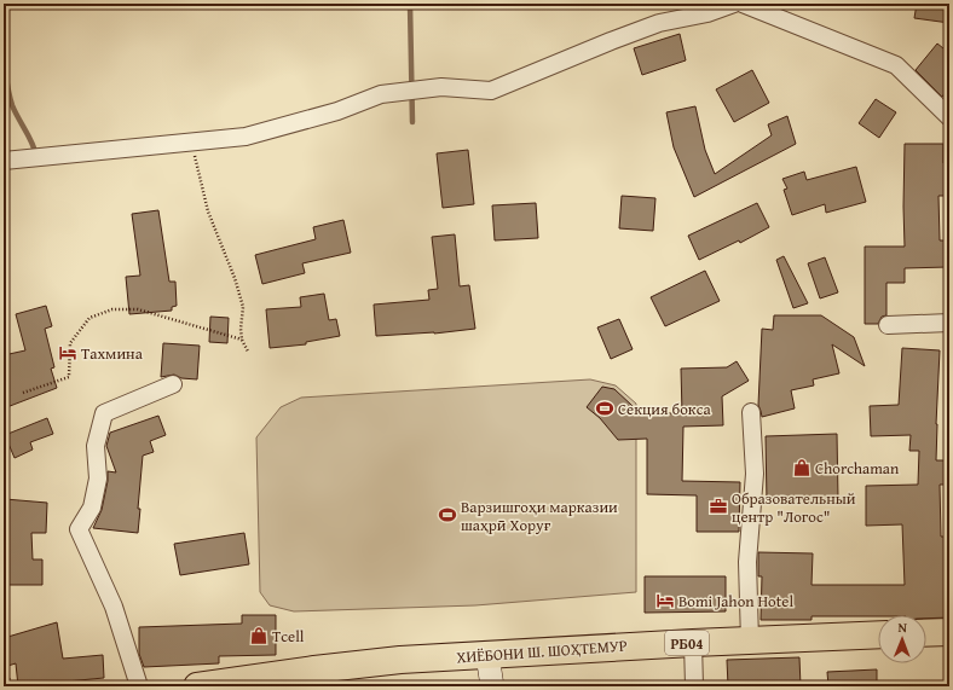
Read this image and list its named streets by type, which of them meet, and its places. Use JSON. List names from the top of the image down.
{
  "streets": {
    "main road": ["РБ04", "ХИЁБОНИ Ш. ШОҲТЕМУР"]
  },
  "places": {
    "hotel": ["Тахмина", "Bomi Jahon Hotel"],
    "sports": ["Секция бокса", "Варзишгоҳи марказии шаҳрӣ Хоруғ"],
    "shop": ["Chorchaman", "Tcell"],
    "office": ["Образовательный центр \"Логос\""]
  },
  "north": "top"
}
